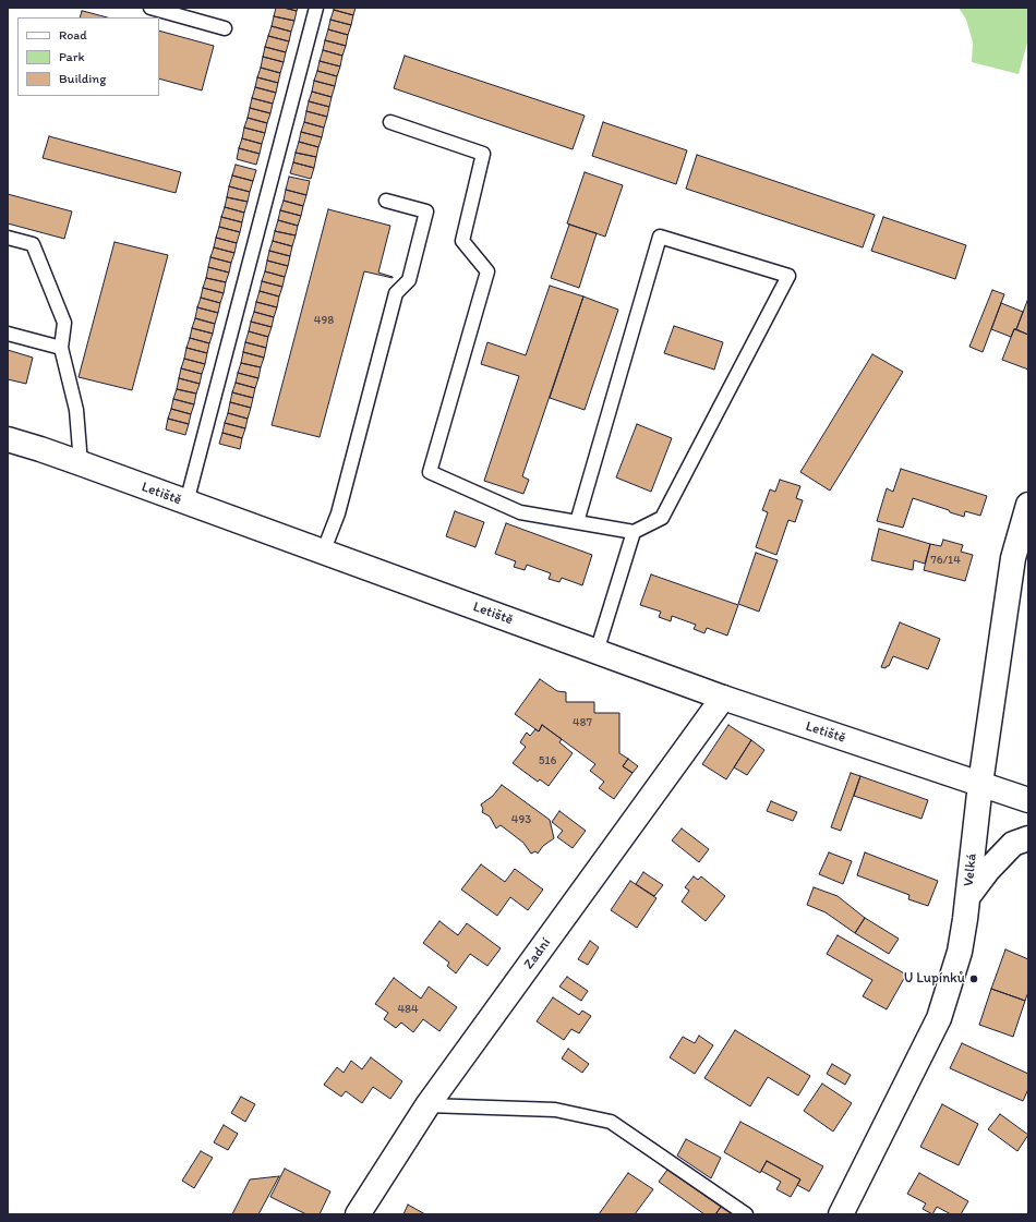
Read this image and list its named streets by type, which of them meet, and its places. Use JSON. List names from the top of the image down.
{
  "streets": {
    "street": ["Letiště", "Velká", "Zadní"]
  },
  "crossings": [
    ["Letiště", "Velká"],
    ["Letiště", "Zadní"]
  ],
  "places": ["U Lupínků"],
  "house_numbers": [
    "498",
    "76/14",
    "487",
    "516",
    "493",
    "484"
  ],
  "legend": ["Road", "Park", "Building"]
}
